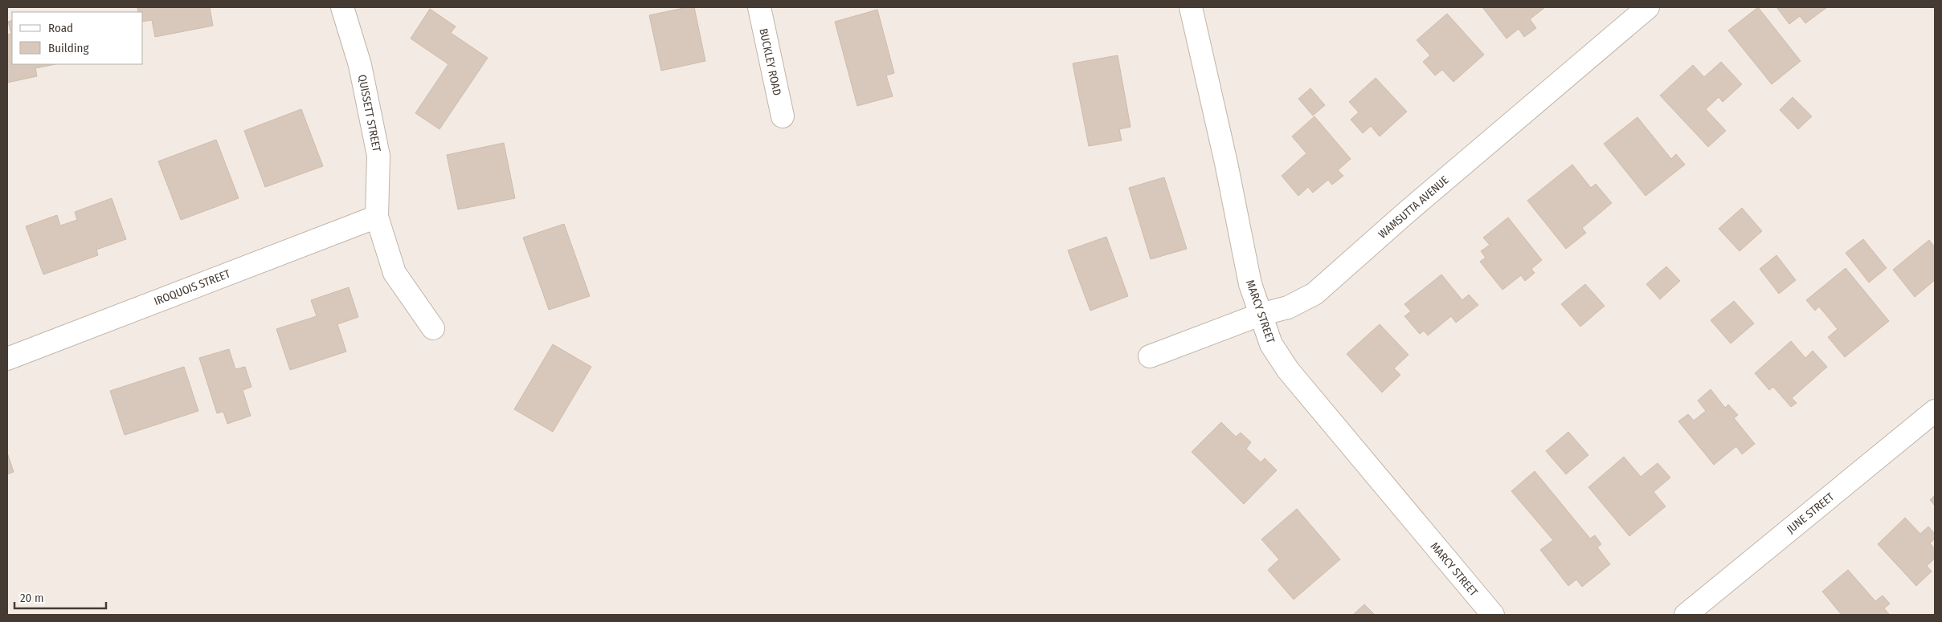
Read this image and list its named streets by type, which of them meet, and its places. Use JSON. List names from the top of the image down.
{
  "streets": {
    "street": [
      "BUCKLEY ROAD",
      "QUISSETT STREET",
      "WAMSUTTA AVENUE",
      "IROQUOIS STREET",
      "MARCY STREET",
      "JUNE STREET"
    ]
  },
  "crossings": [
    ["QUISSETT STREET", "IROQUOIS STREET"],
    ["WAMSUTTA AVENUE", "MARCY STREET"]
  ],
  "legend": ["Road", "Building"],
  "scale_bar": "20 m"
}
